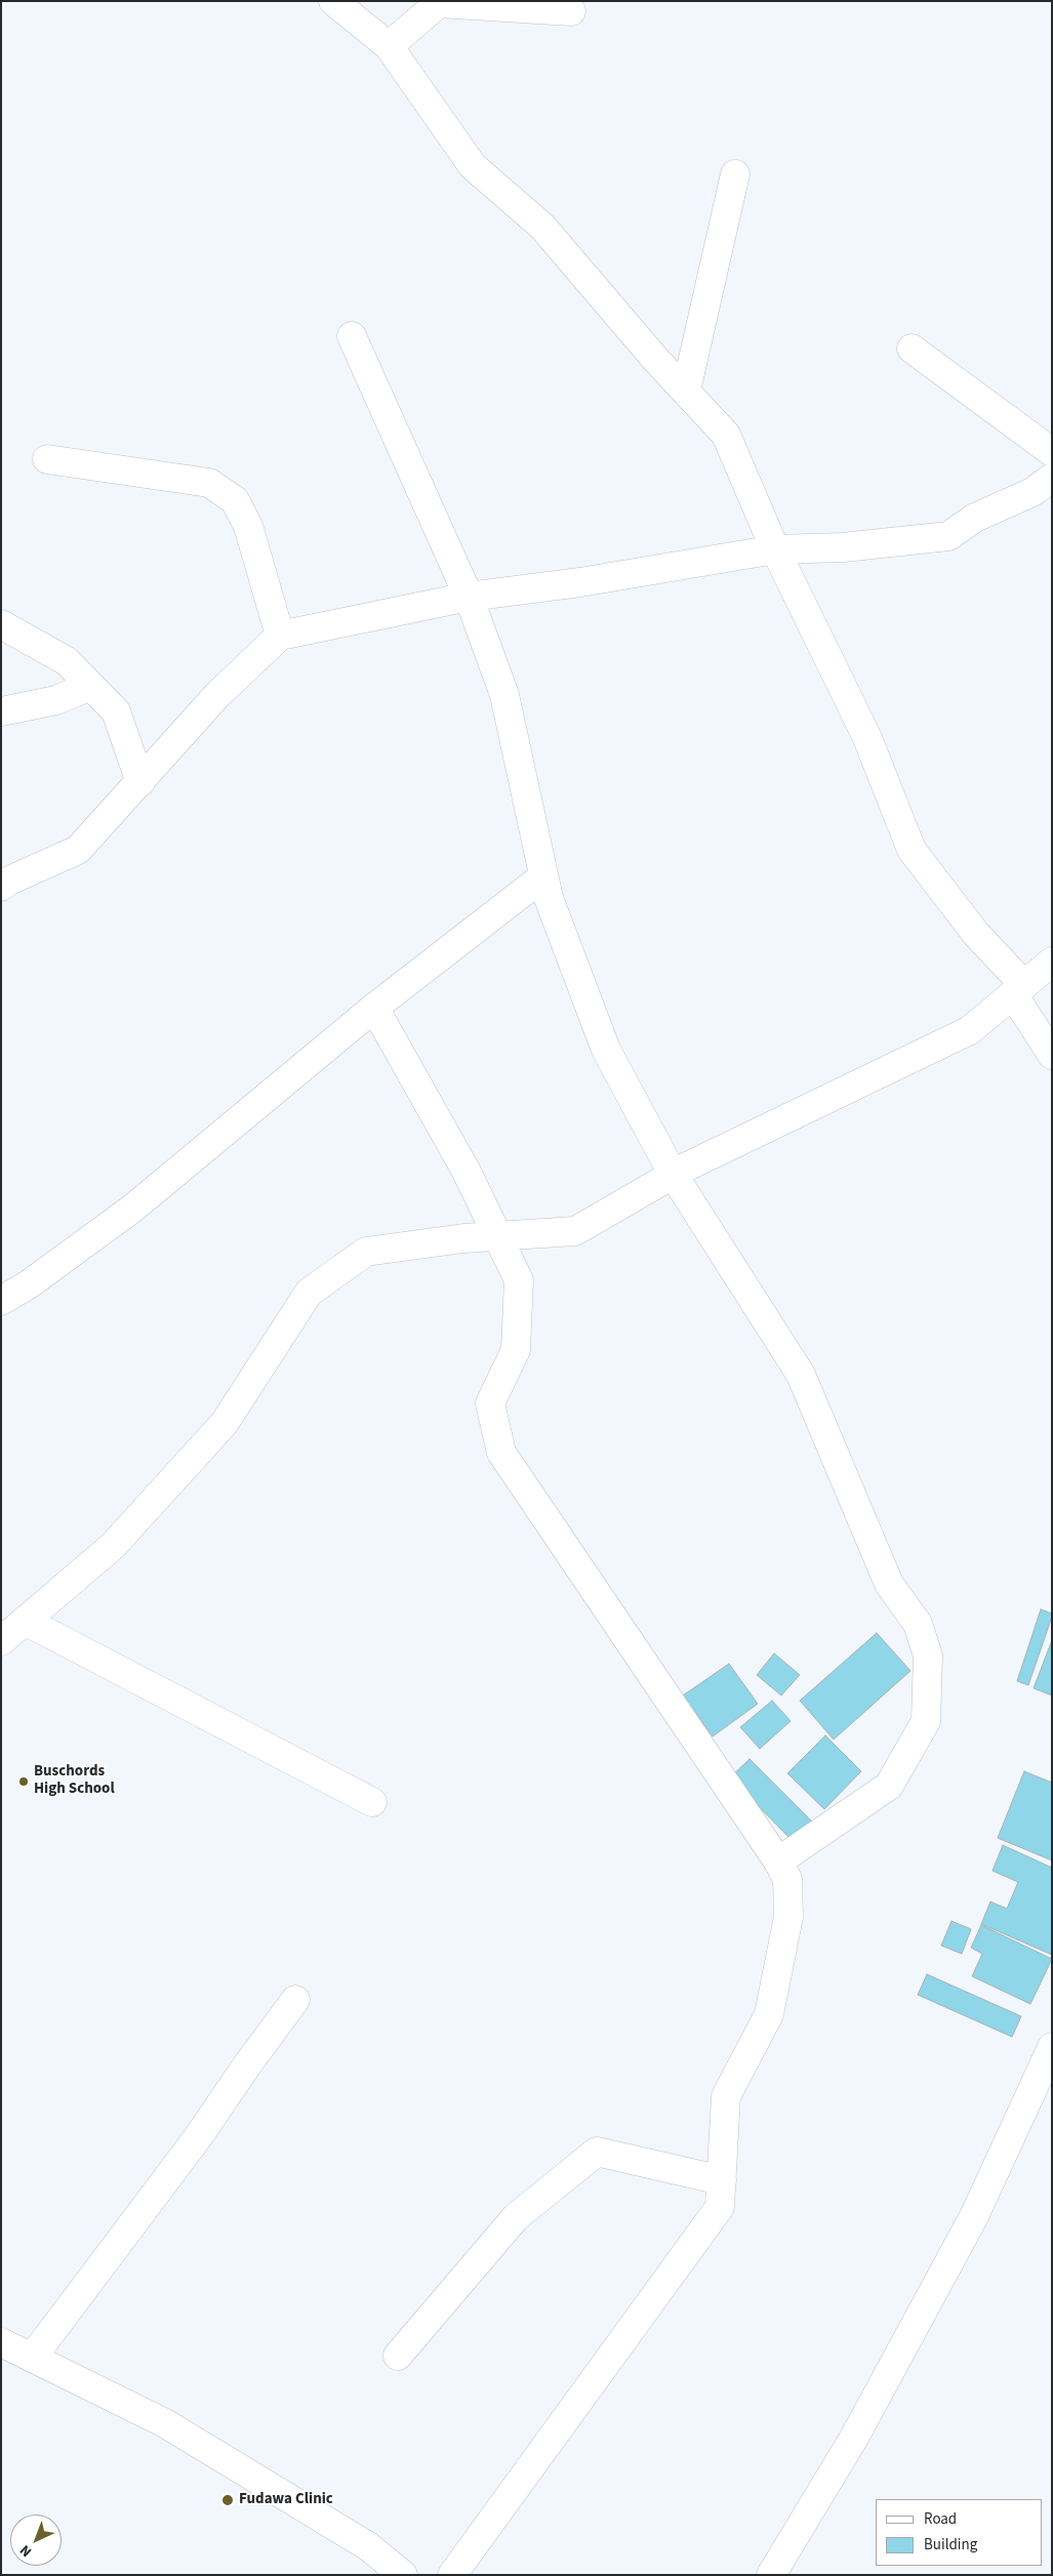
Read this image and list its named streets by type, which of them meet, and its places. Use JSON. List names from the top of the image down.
{
  "places": ["Buschords High School", "Fudawa Clinic"],
  "legend": ["Road", "Building"],
  "north": "bottom left"
}
